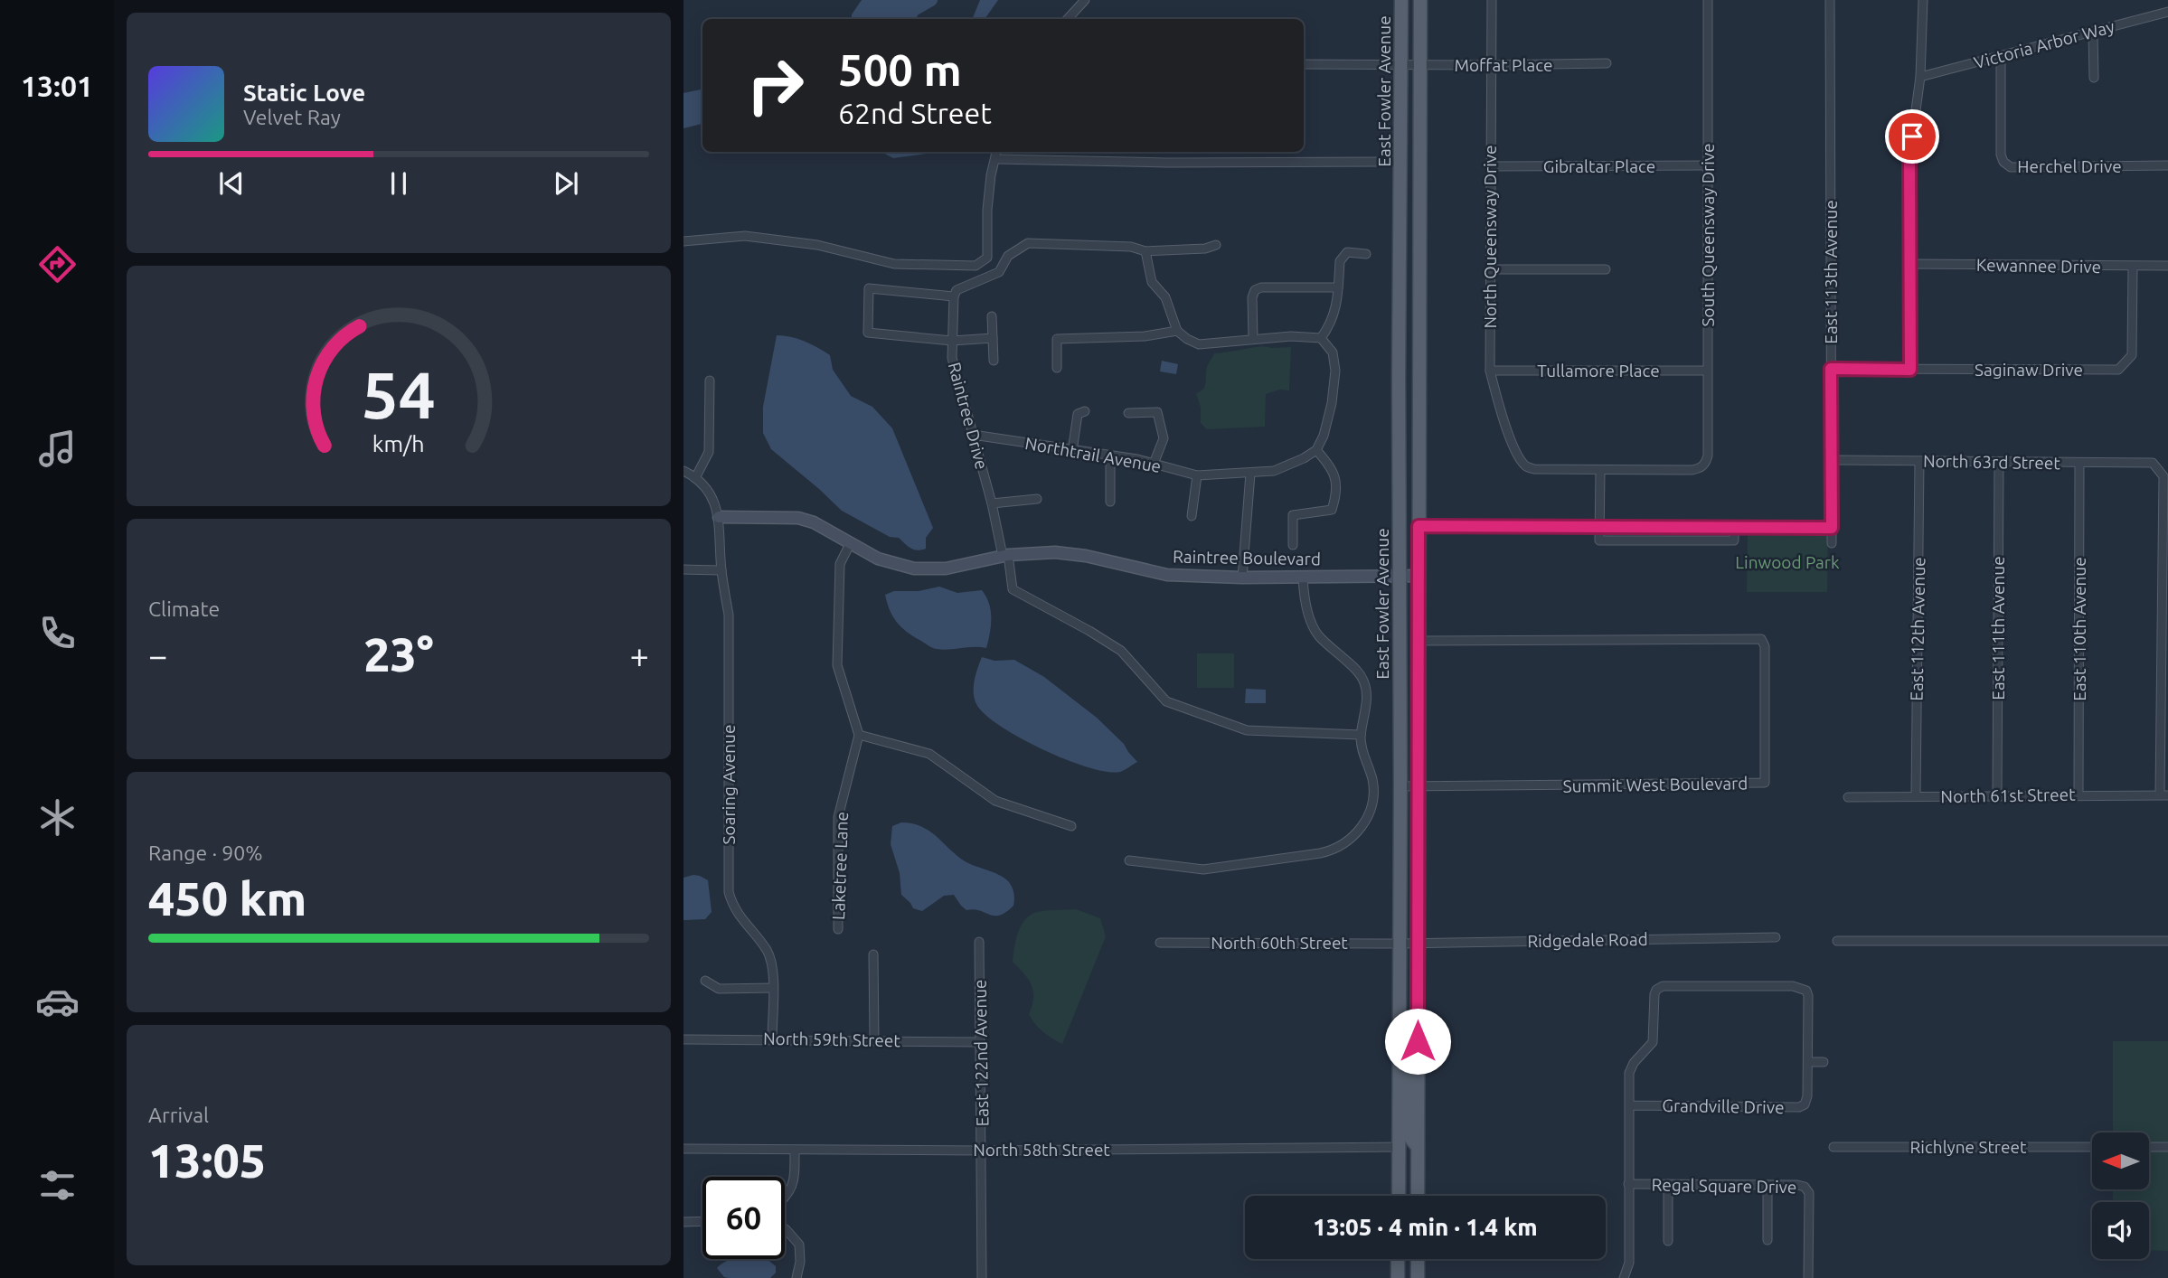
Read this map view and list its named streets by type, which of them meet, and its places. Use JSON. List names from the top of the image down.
{
  "streets": {
    "main road": ["East Fowler Avenue"],
    "street": [
      "Victoria Arbor Way",
      "Moffat Place",
      "Gibraltar Place",
      "Herchel Drive",
      "South Queensway Drive",
      "North Queensway Drive",
      "Kewannee Drive",
      "East 113th Avenue",
      "Saginaw Drive",
      "Tullamore Place",
      "Raintree Drive",
      "Northtrail Avenue",
      "North 63rd Street",
      "Raintree Boulevard",
      "East 111th Avenue",
      "East 112th Avenue",
      "East 110th Avenue",
      "Soaring Avenue",
      "Summit West Boulevard",
      "North 61st Street",
      "Laketree Lane",
      "Ridgedale Road",
      "North 60th Street",
      "North 59th Street",
      "East 122nd Avenue",
      "Grandville Drive",
      "Richlyne Street",
      "North 58th Street",
      "Regal Square Drive"
    ]
  },
  "crossings": [
    ["Victoria Arbor Way", "Herchel Drive"],
    ["Moffat Place", "East Fowler Avenue"],
    ["Moffat Place", "North Queensway Drive"],
    ["East Fowler Avenue", "Raintree Boulevard"],
    ["East Fowler Avenue", "Summit West Boulevard"],
    ["East Fowler Avenue", "Ridgedale Road"],
    ["East Fowler Avenue", "North 60th Street"],
    ["East Fowler Avenue", "North 58th Street"],
    ["Gibraltar Place", "South Queensway Drive"],
    ["Gibraltar Place", "North Queensway Drive"],
    ["South Queensway Drive", "North Queensway Drive"],
    ["South Queensway Drive", "Tullamore Place"],
    ["North Queensway Drive", "Tullamore Place"],
    ["Kewannee Drive", "Saginaw Drive"],
    ["East 113th Avenue", "Saginaw Drive"],
    ["East 113th Avenue", "North 63rd Street"],
    ["Raintree Drive", "Northtrail Avenue"],
    ["Raintree Drive", "Raintree Boulevard"],
    ["North 63rd Street", "East 111th Avenue"],
    ["North 63rd Street", "East 112th Avenue"],
    ["North 63rd Street", "East 110th Avenue"],
    ["North 63rd Street", "North 61st Street"],
    ["Raintree Boulevard", "Soaring Avenue"],
    ["East 111th Avenue", "North 61st Street"],
    ["East 112th Avenue", "North 61st Street"],
    ["East 110th Avenue", "North 61st Street"],
    ["Soaring Avenue", "North 59th Street"],
    ["Ridgedale Road", "North 60th Street"],
    ["North 59th Street", "East 122nd Avenue"],
    ["East 122nd Avenue", "North 58th Street"],
    ["Grandville Drive", "Regal Square Drive"]
  ],
  "parks": ["Linwood Park"],
  "north": "left",
  "page": {
    "tabs": "13:01",
    "turn": ["500 m", "62nd Street"],
    "song": ["Static Love", "Velvet Ray"],
    "tile": [
      "Climate",
      ["Range · 90%", "450 km"],
      ["Arrival", "13:05"]
    ],
    "heat": ["−", "23°", "+"],
    "limit": "60",
    "trip": "13:05 · 4 min · 1.4 km",
    "gauge": ["54", "km/h"]
  }
}
